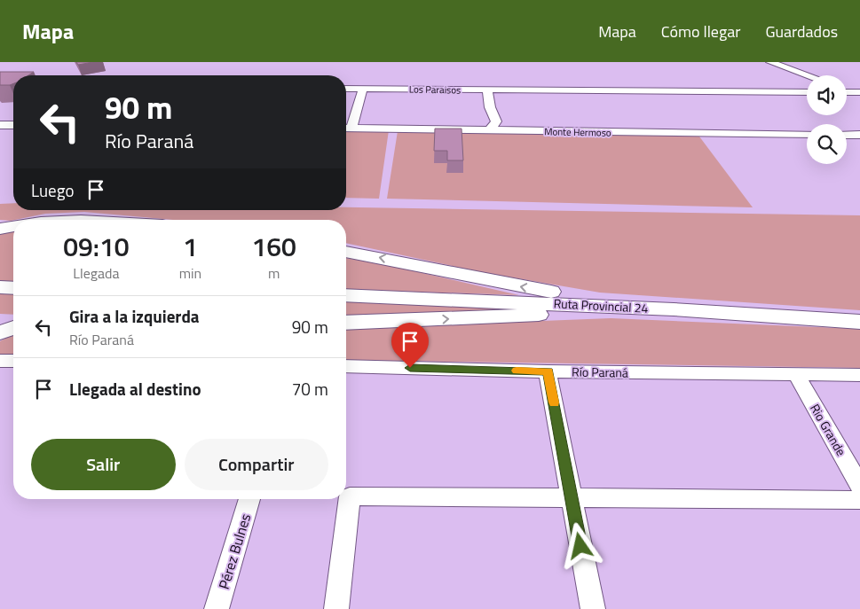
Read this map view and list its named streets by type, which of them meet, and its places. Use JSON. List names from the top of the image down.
{
  "streets": {
    "main road": ["Ruta Provincial 24"],
    "street": [
      "Los Paraisos",
      "Monte Hermoso",
      "Río Paraná",
      "Rio Grande",
      "Pérez Bulnes"
    ]
  },
  "crossings": [
    ["Río Paraná", "Rio Grande"]
  ],
  "page": {
    "header": "Mapa",
    "nav": ["Mapa", "Cómo llegar", "Guardados"],
    "turn": ["90 m", "Río Paraná"],
    "then": "Luego",
    "eta": [
      "09:10",
      "Llegada",
      "1",
      "min",
      "160",
      "m"
    ],
    "list": [
      {
        "name": "Gira a la izquierda",
        "note": "Río Paraná",
        "value": "90 m"
      },
      {
        "name": "Llegada al destino",
        "value": "70 m"
      }
    ],
    "buttons": ["Salir", "Compartir"]
  }
}
